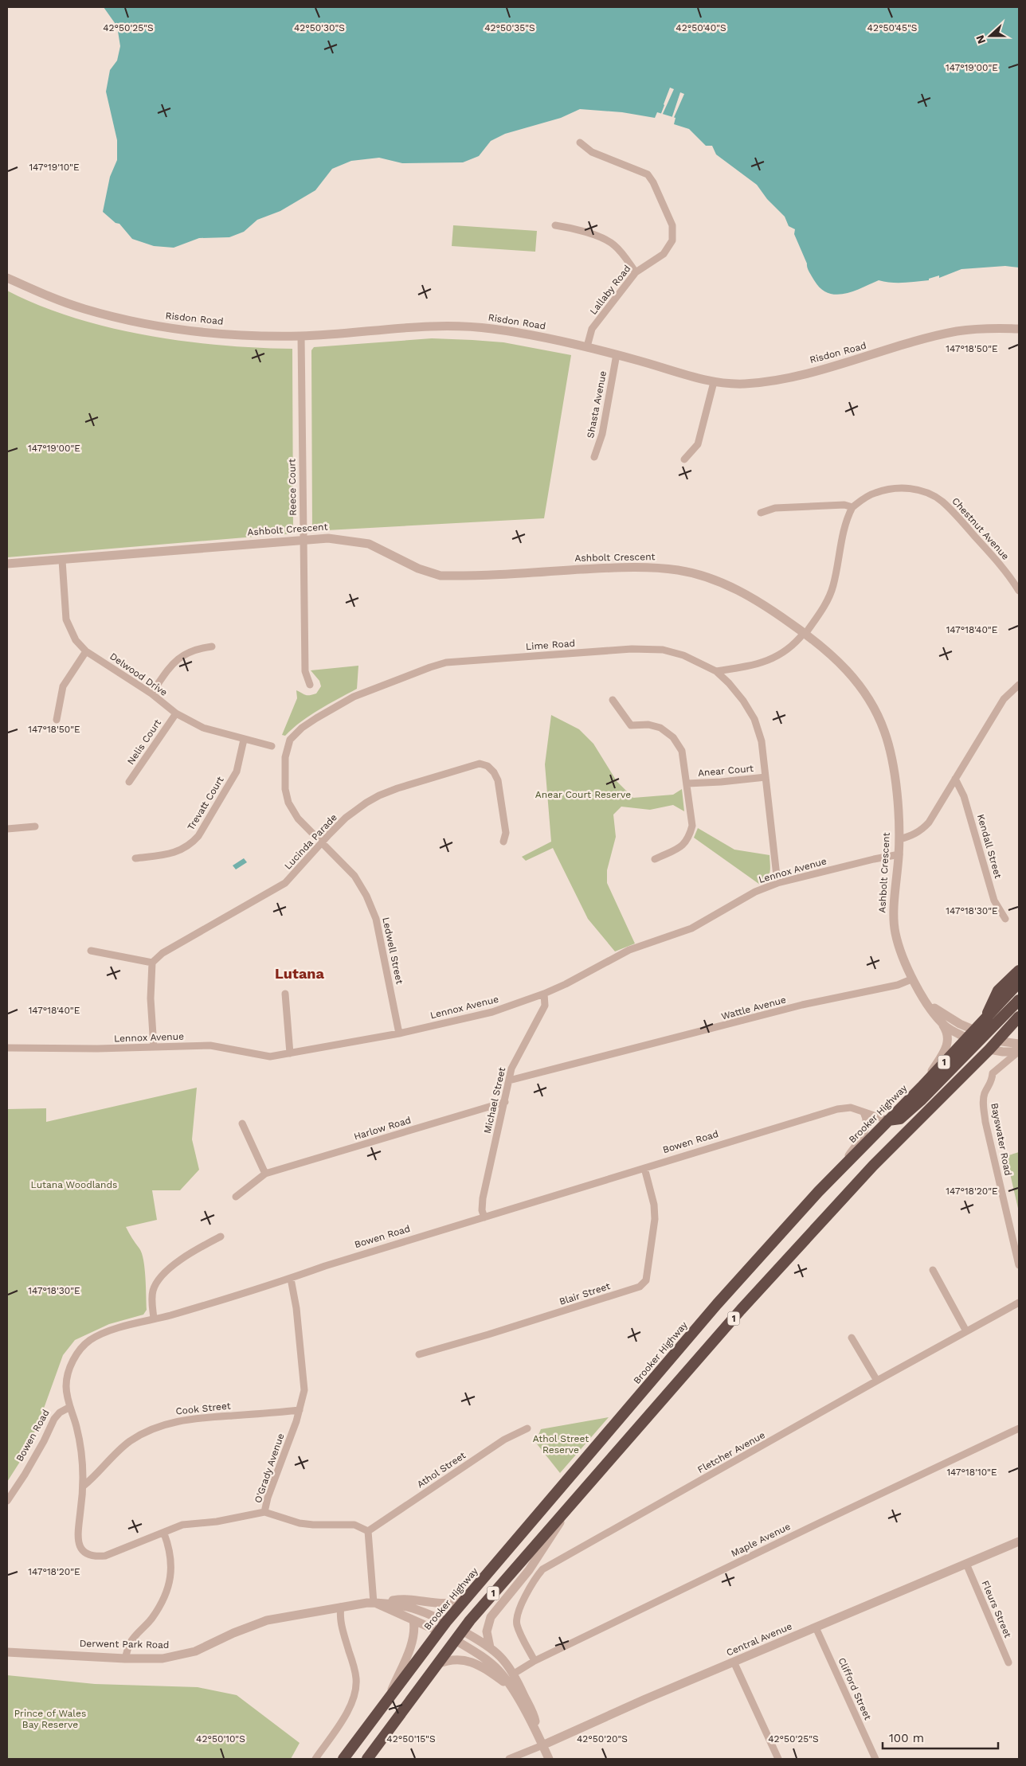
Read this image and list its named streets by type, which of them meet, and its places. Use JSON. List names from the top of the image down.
{
  "streets": {
    "highway": ["1", "Brooker Highway", "Derwent Park Road"],
    "street": [
      "Lallaby Road",
      "Risdon Road",
      "Shasta Avenue",
      "Reece Court",
      "Chestnut Avenue",
      "Ashbolt Crescent",
      "Lime Road",
      "Delwood Drive",
      "Nelis Court",
      "Anear Court",
      "Trevatt Court",
      "Lucinda Parade",
      "Kendall Street",
      "Lennox Avenue",
      "Ledwell Street",
      "Wattle Avenue",
      "Michael Street",
      "Harlow Road",
      "Bayswater Road",
      "Bowen Road",
      "Blair Street",
      "Cook Street",
      "Fletcher Avenue",
      "O'Grady Avenue",
      "Athol Street",
      "Maple Avenue",
      "Fleurs Street",
      "Central Avenue",
      "Clifford Street"
    ]
  },
  "crossings": [
    ["Lallaby Road", "Risdon Road"],
    ["Risdon Road", "Shasta Avenue"],
    ["Risdon Road", "Reece Court"],
    ["Reece Court", "Ashbolt Crescent"],
    ["Ashbolt Crescent", "Delwood Drive"],
    ["Ashbolt Crescent", "Lennox Avenue"],
    ["Ashbolt Crescent", "Wattle Avenue"],
    ["Ashbolt Crescent", "Brooker Highway"],
    ["Lime Road", "Anear Court"],
    ["Lime Road", "Lucinda Parade"],
    ["Lime Road", "Lennox Avenue"],
    ["Lime Road", "Ledwell Street"],
    ["Delwood Drive", "Nelis Court"],
    ["Delwood Drive", "Trevatt Court"],
    ["Lucinda Parade", "Ledwell Street"],
    ["Lennox Avenue", "Ledwell Street"],
    ["Lennox Avenue", "Michael Street"],
    ["Wattle Avenue", "Michael Street"],
    ["1", "Derwent Park Road"],
    ["Michael Street", "Harlow Road"],
    ["Michael Street", "Bowen Road"],
    ["Brooker Highway", "Bowen Road"],
    ["Brooker Highway", "Derwent Park Road"],
    ["Bowen Road", "Blair Street"],
    ["Bowen Road", "O'Grady Avenue"],
    ["Cook Street", "O'Grady Avenue"],
    ["Fletcher Avenue", "Maple Avenue"],
    ["O'Grady Avenue", "Athol Street"],
    ["Maple Avenue", "Derwent Park Road"],
    ["Fleurs Street", "Central Avenue"],
    ["Central Avenue", "Derwent Park Road"],
    ["Central Avenue", "Clifford Street"]
  ],
  "districts": ["Lutana"],
  "parks": [
    "Anear Court Reserve",
    "Lutana Woodlands",
    "Athol Street Reserve",
    "Prince of Wales Bay Reserve"
  ],
  "scale_bar": "100 m",
  "north": "left",
  "coordinates": [
    "42°50'25\"S",
    "42°50'30\"S",
    "42°50'35\"S",
    "42°50'40\"S",
    "42°50'45\"S",
    "147°19'00\"E",
    "147°19'10\"E",
    "147°18'50\"E",
    "147°18'40\"E",
    "147°18'30\"E",
    "147°18'20\"E",
    "147°18'10\"E",
    "42°50'10\"S",
    "42°50'15\"S",
    "42°50'20\"S"
  ]
}
